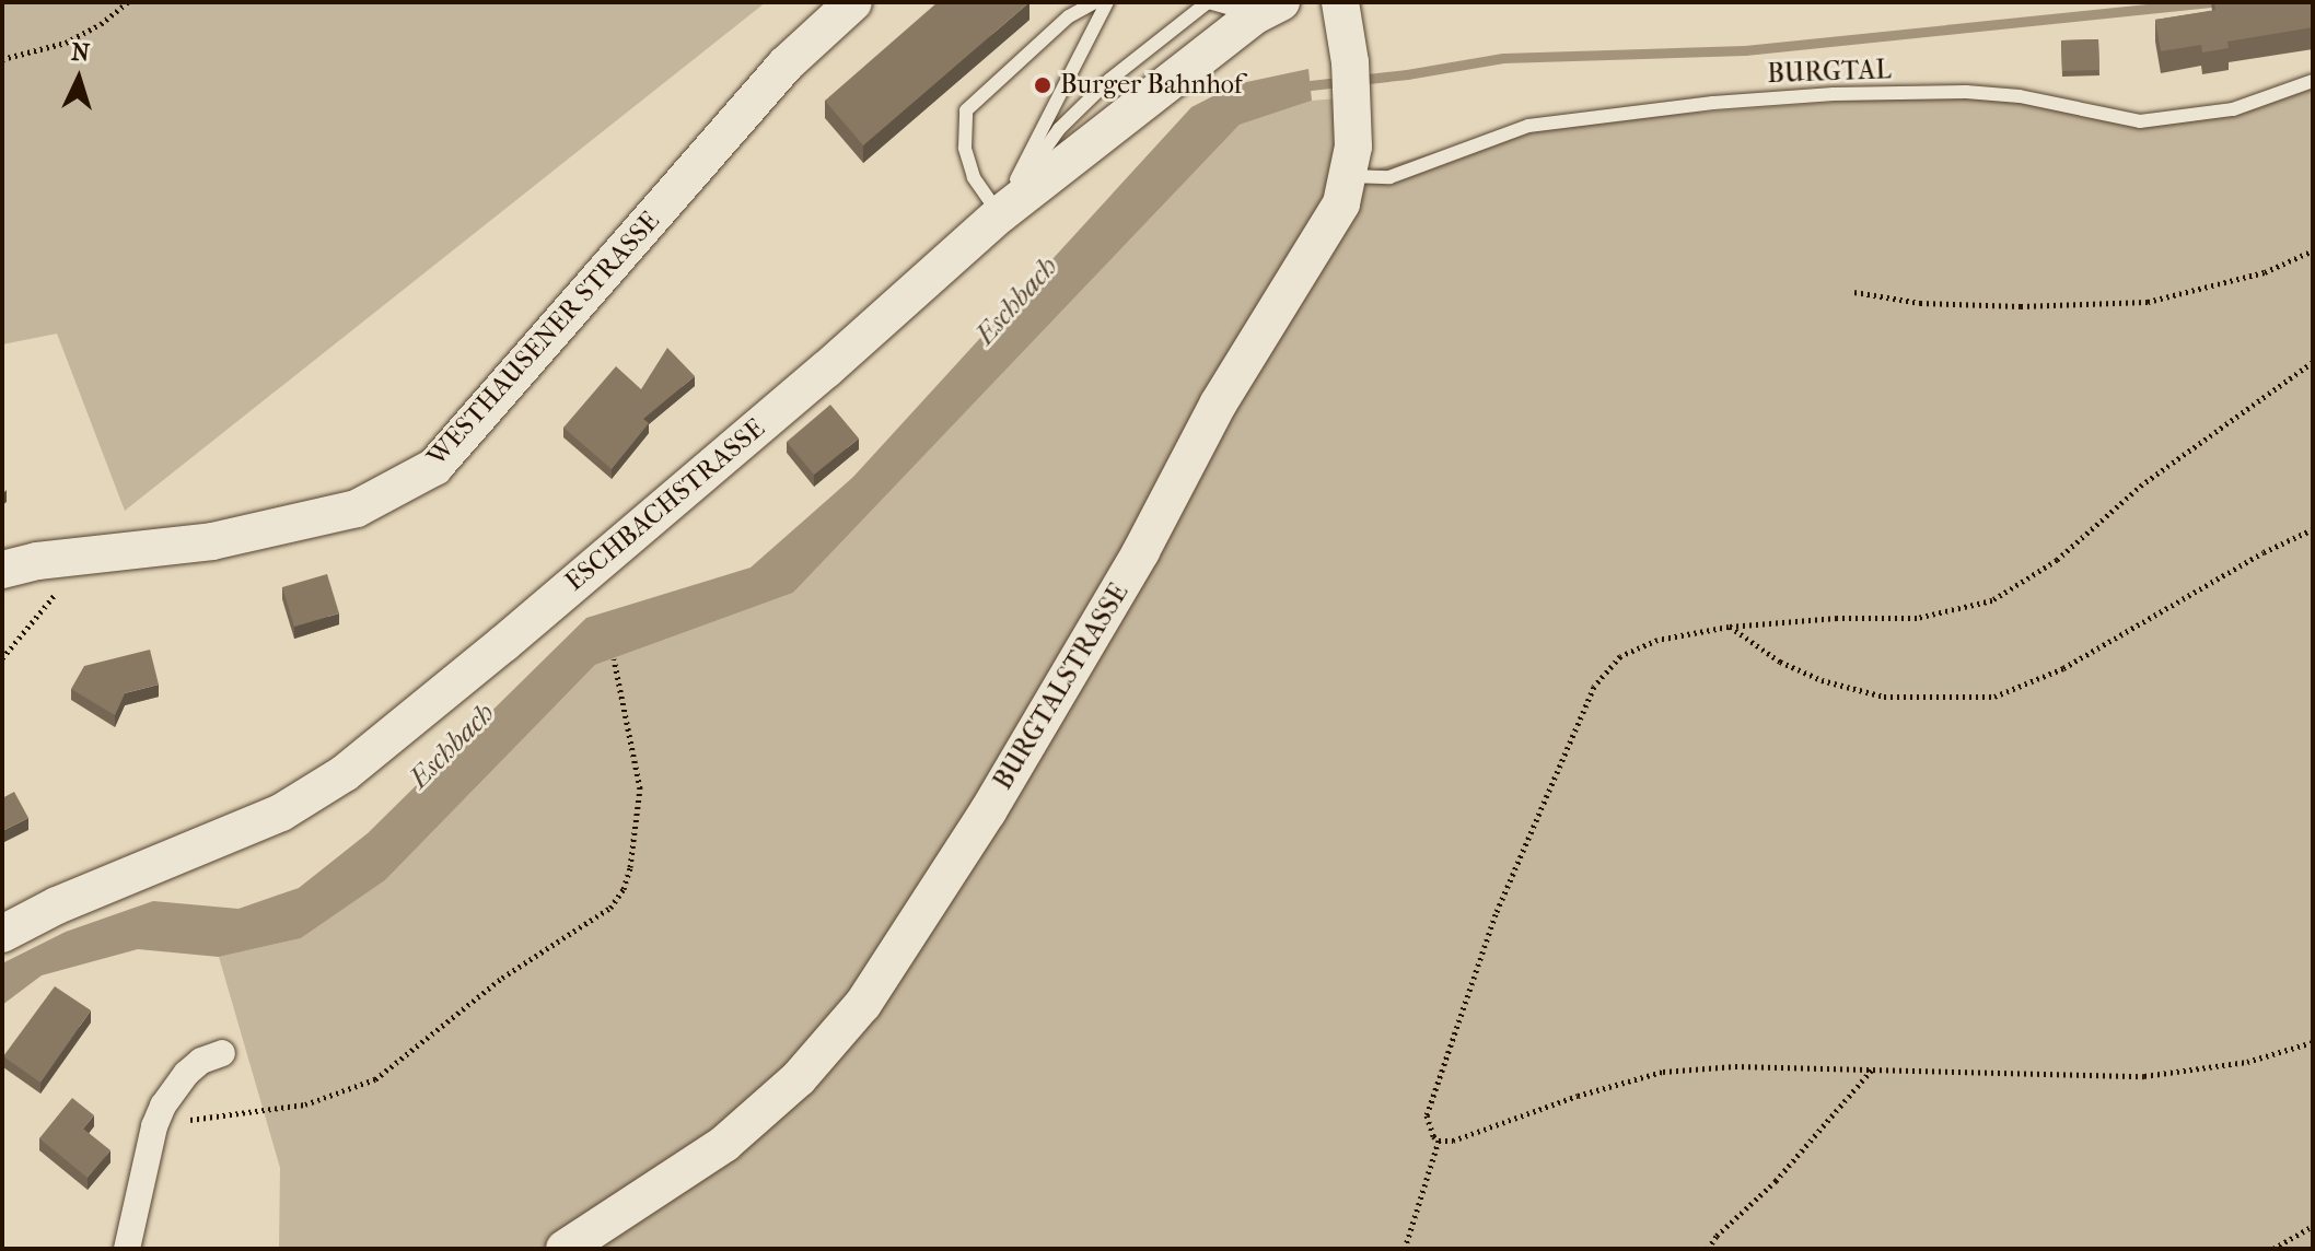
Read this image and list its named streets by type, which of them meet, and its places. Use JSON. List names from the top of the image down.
{
  "streets": {
    "main road": ["WESTHAUSENER STRASSE", "ESCHBACHSTRASSE", "BURGTALSTRASSE"],
    "lane": ["BURGTAL"]
  },
  "crossings": [
    ["BURGTAL", "BURGTALSTRASSE"]
  ],
  "water": ["Eschbach"],
  "places": ["Burger Bahnhof"],
  "north": "top"
}
